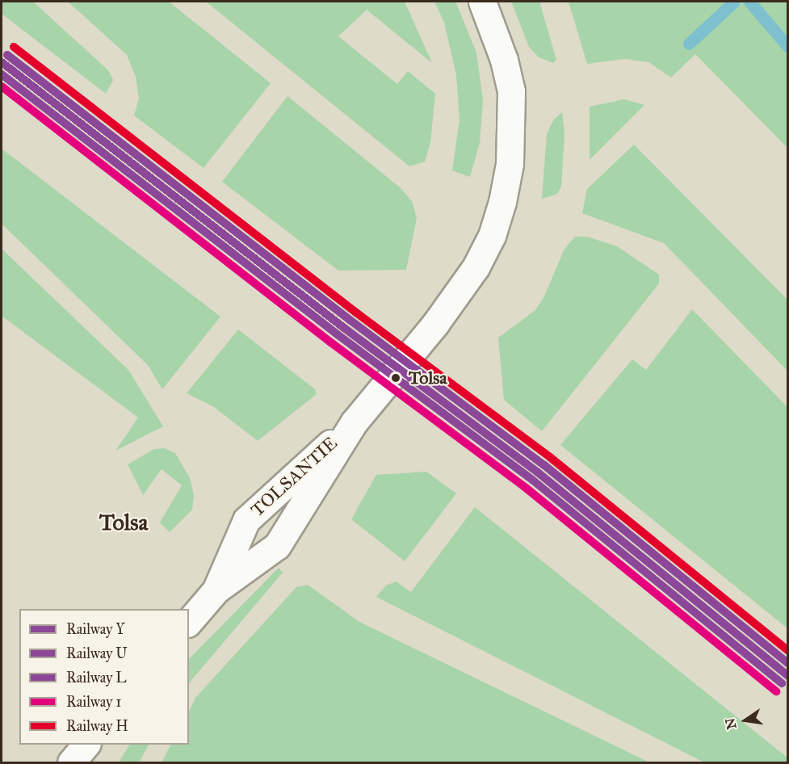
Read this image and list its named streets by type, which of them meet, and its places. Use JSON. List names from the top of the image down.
{
  "streets": {
    "street": ["TOLSANTIE"]
  },
  "districts": ["Tolsa"],
  "places": ["Tolsa"],
  "lines": [
    "rail line H",
    "rail line L",
    "rail line Y",
    "rail line U",
    "rail line 1"
  ],
  "legend": [
    "Railway Y",
    "Railway U",
    "Railway L",
    "Railway 1",
    "Railway H"
  ],
  "north": "left"
}
